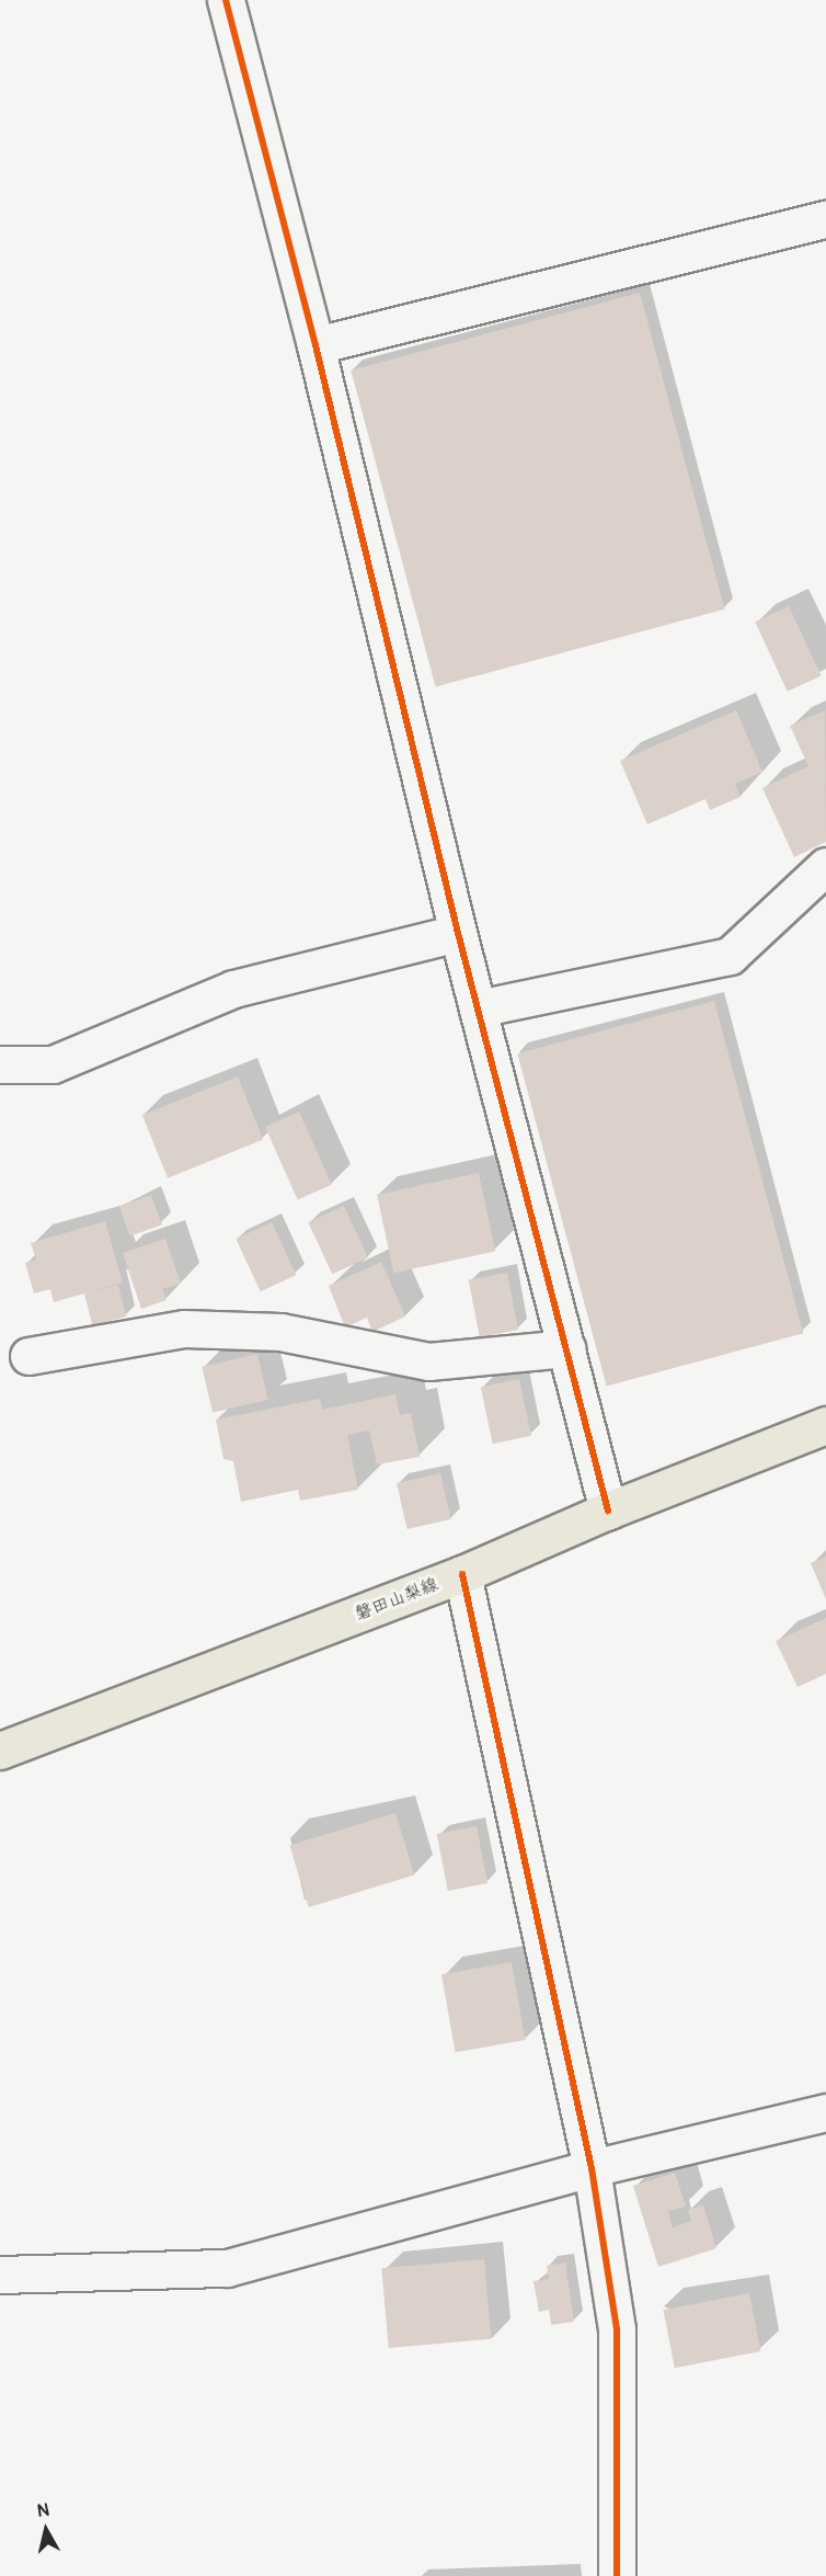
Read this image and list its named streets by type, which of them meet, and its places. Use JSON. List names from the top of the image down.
{
  "streets": {
    "main road": ["磐田山梨線"]
  },
  "north": "top"
}
